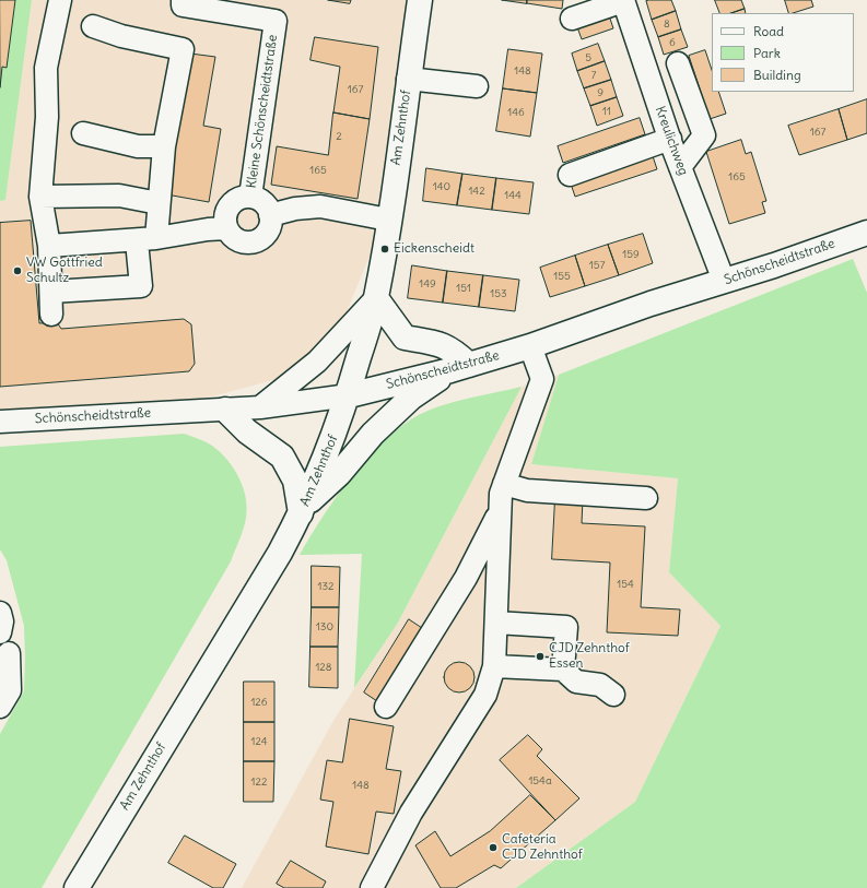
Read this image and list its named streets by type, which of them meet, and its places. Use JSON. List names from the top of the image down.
{
  "streets": {
    "main road": ["Am Zehnthof", "Schönscheidtstraße"],
    "street": ["Kleine Schönscheidtstraße", "Kreulichweg"]
  },
  "crossings": [
    ["Am Zehnthof", "Schönscheidtstraße"],
    ["Kreulichweg", "Schönscheidtstraße"]
  ],
  "places": [
    "Eickenscheidt",
    "VW Gottfried Schultz",
    "CJD Zehnthof Essen",
    "Cafetería CJD Zehnthof"
  ],
  "house_numbers": [
    "8",
    "6",
    "5",
    "148",
    "7",
    "167",
    "9",
    "11",
    "146",
    "167",
    "2",
    "165",
    "165",
    "140",
    "142",
    "144",
    "159",
    "157",
    "155",
    "149",
    "151",
    "153",
    "154",
    "132",
    "130",
    "128",
    "126",
    "124",
    "154a",
    "122",
    "148"
  ],
  "legend": ["Road", "Park", "Building"]
}
